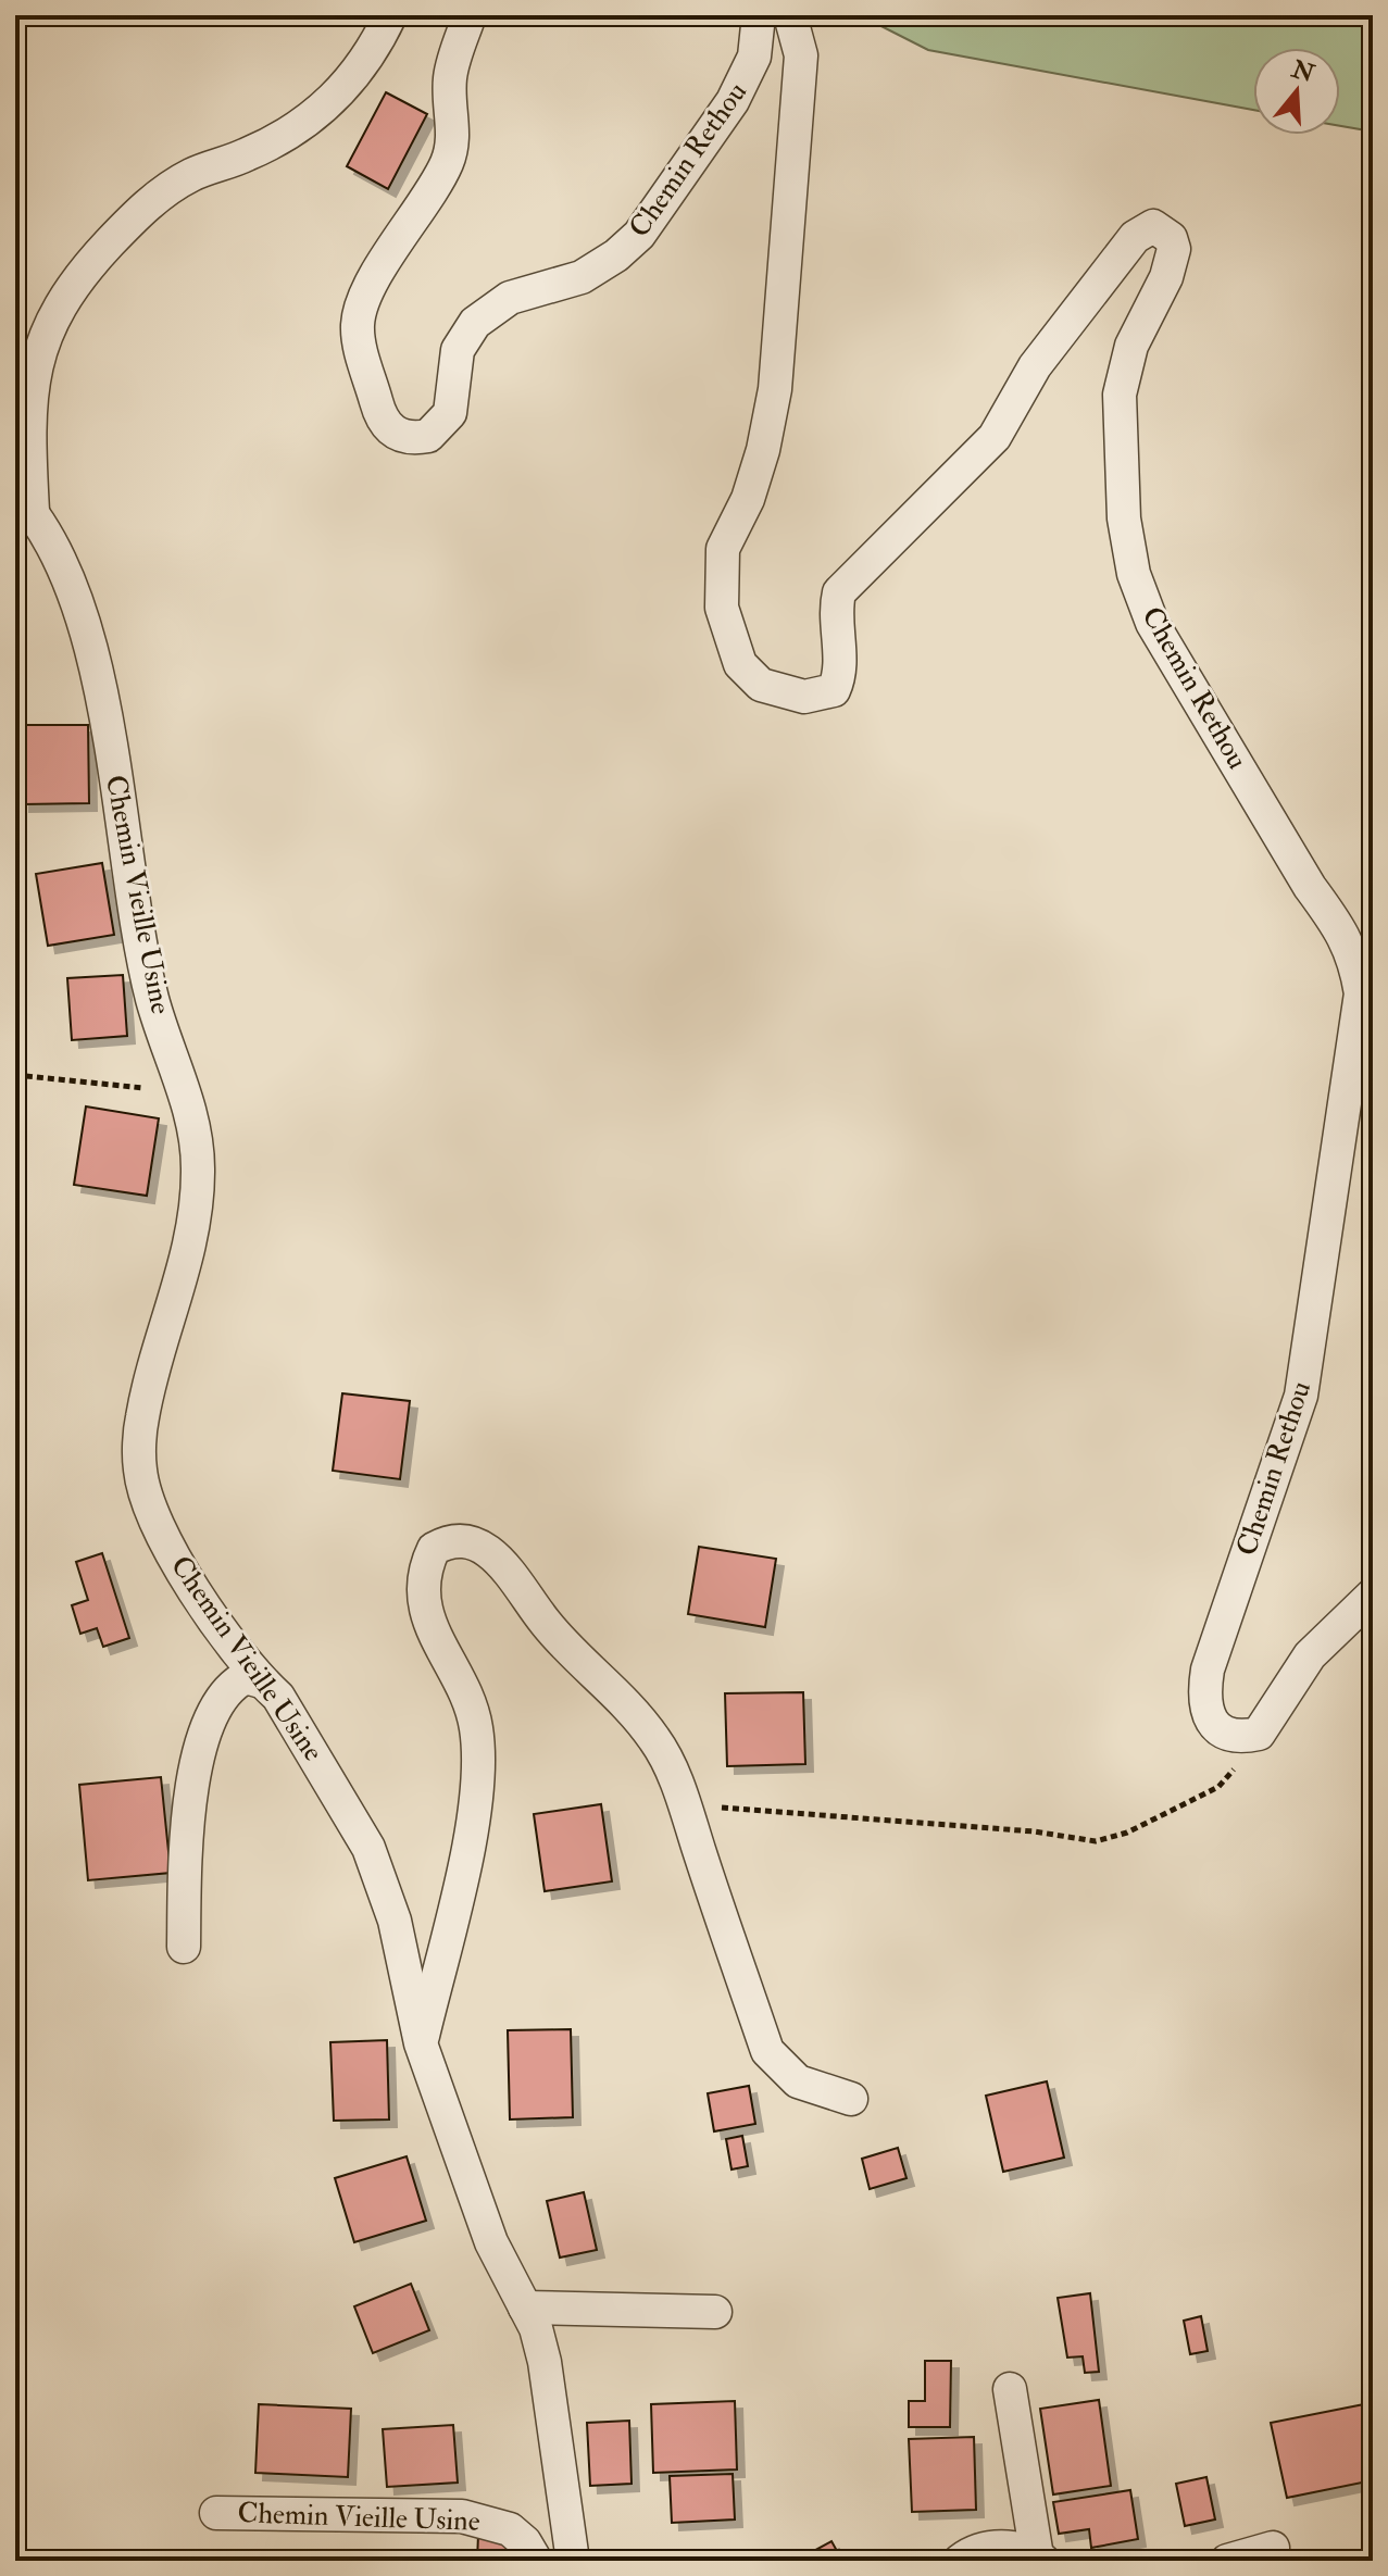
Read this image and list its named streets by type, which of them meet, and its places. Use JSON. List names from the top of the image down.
{
  "streets": {
    "street": ["Chemin Rethou", "Chemin Vieille Usine"]
  },
  "north": "top"
}
